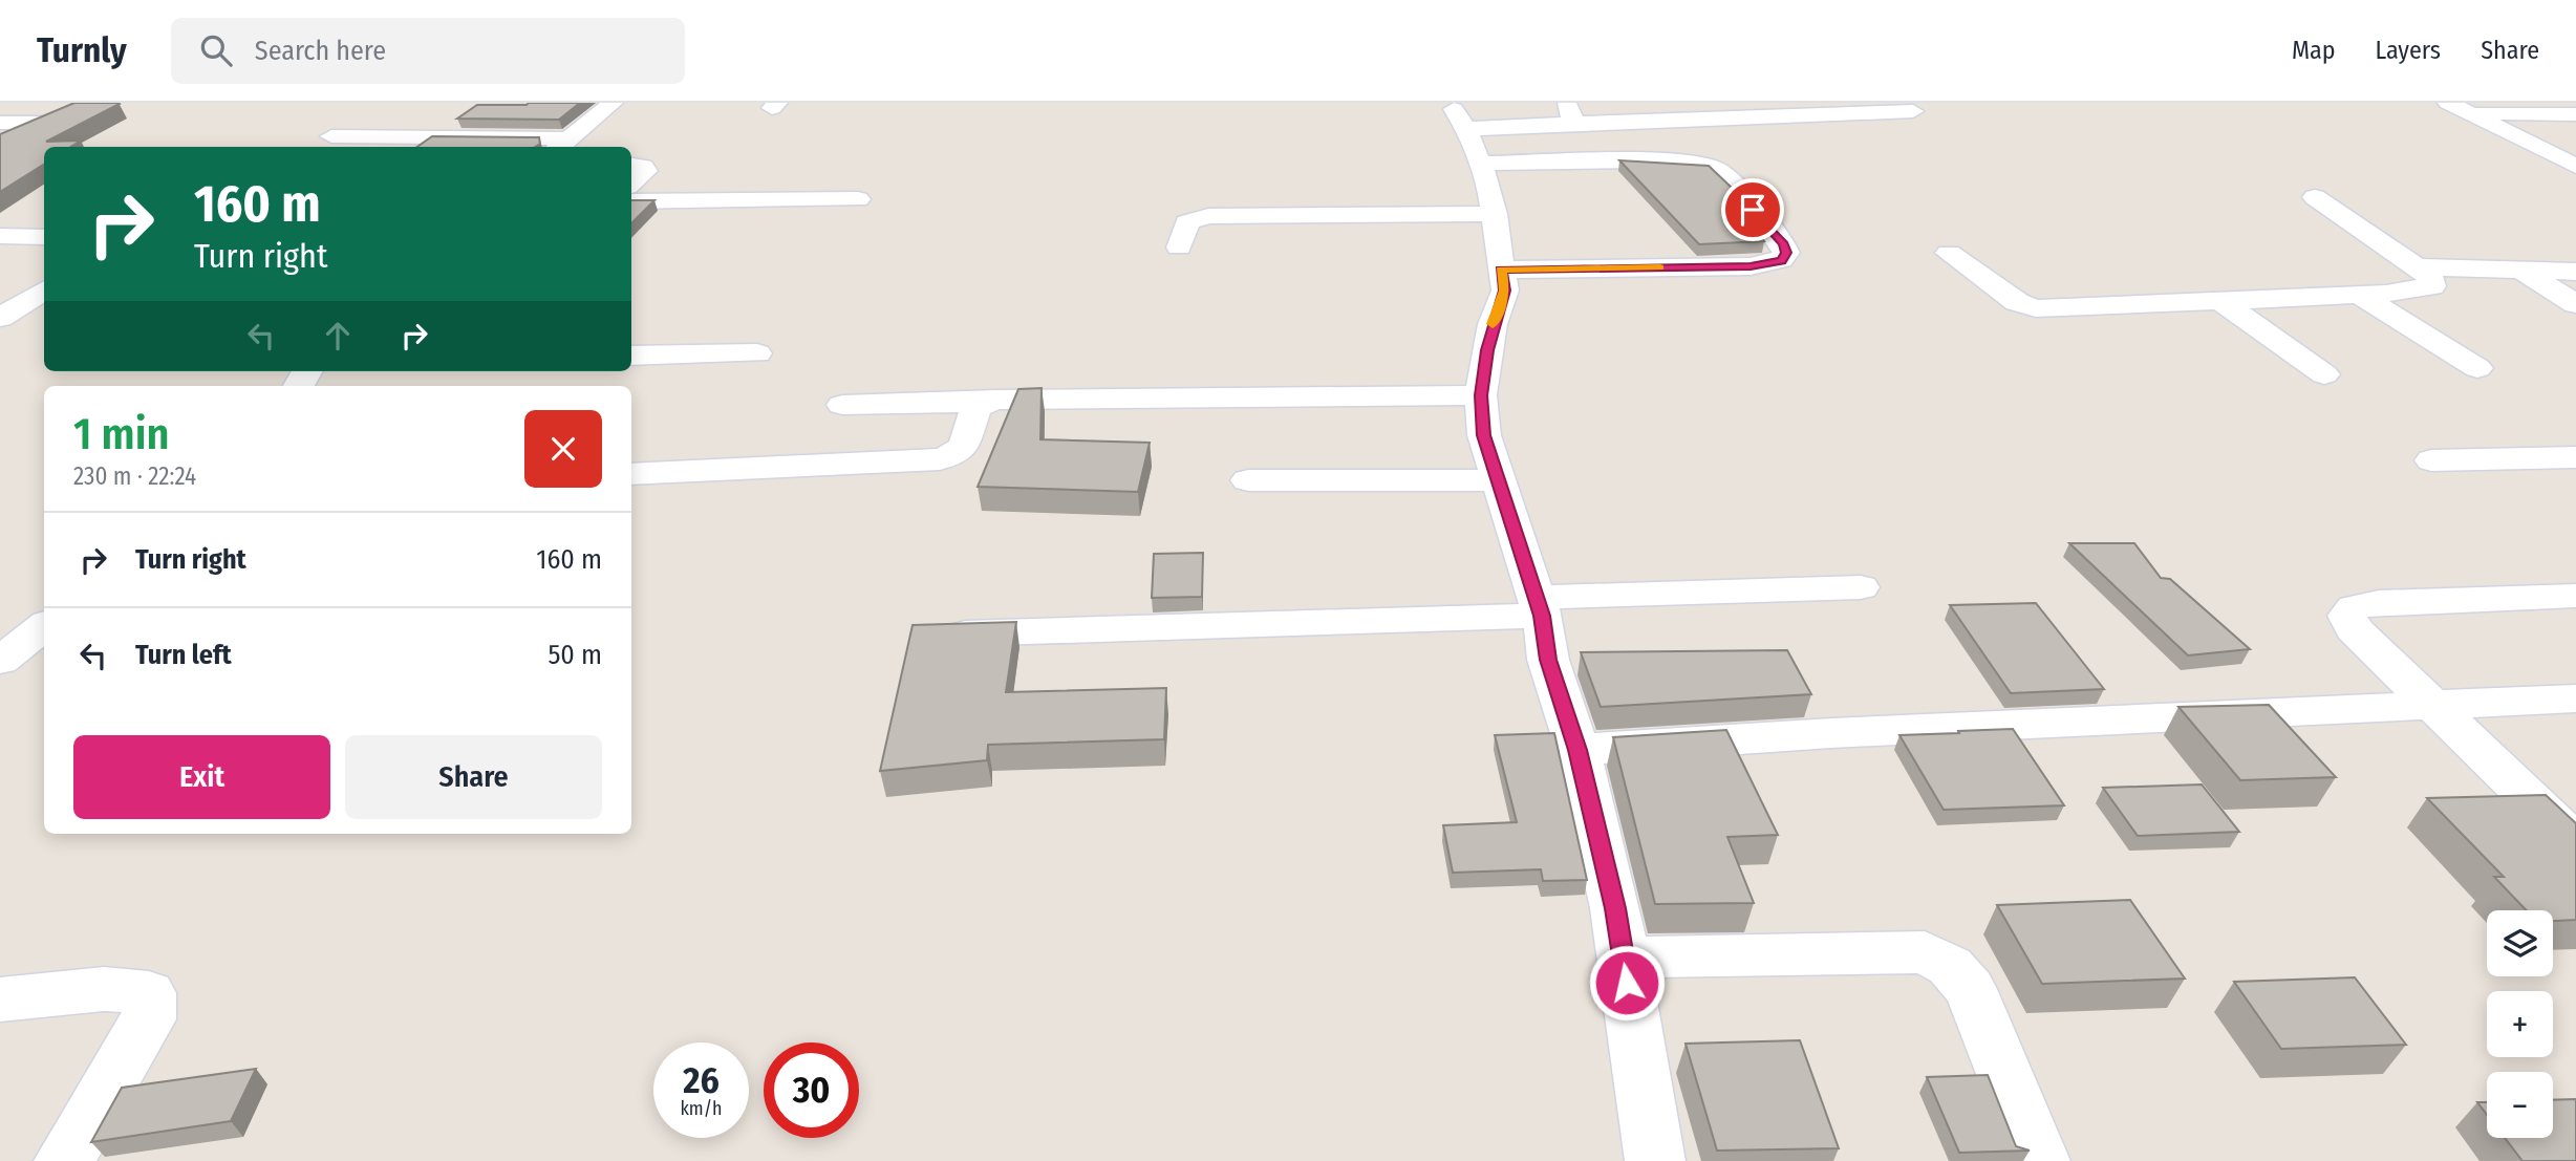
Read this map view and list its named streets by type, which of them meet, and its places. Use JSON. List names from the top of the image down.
{
  "page": {
    "header": "Turnly",
    "search": "Search here",
    "nav": ["Map", "Layers", "Share"],
    "turn": ["160 m", "Turn right"],
    "heading": ["1 min", "230 m · 22:24"],
    "list": [
      {
        "name": "Turn right",
        "value": "160 m"
      },
      {
        "name": "Turn left",
        "value": "50 m"
      }
    ],
    "buttons": ["Exit", "Share"],
    "map_buttons": ["+", "−"],
    "speed": "26 km/h",
    "limit": "30"
  }
}
